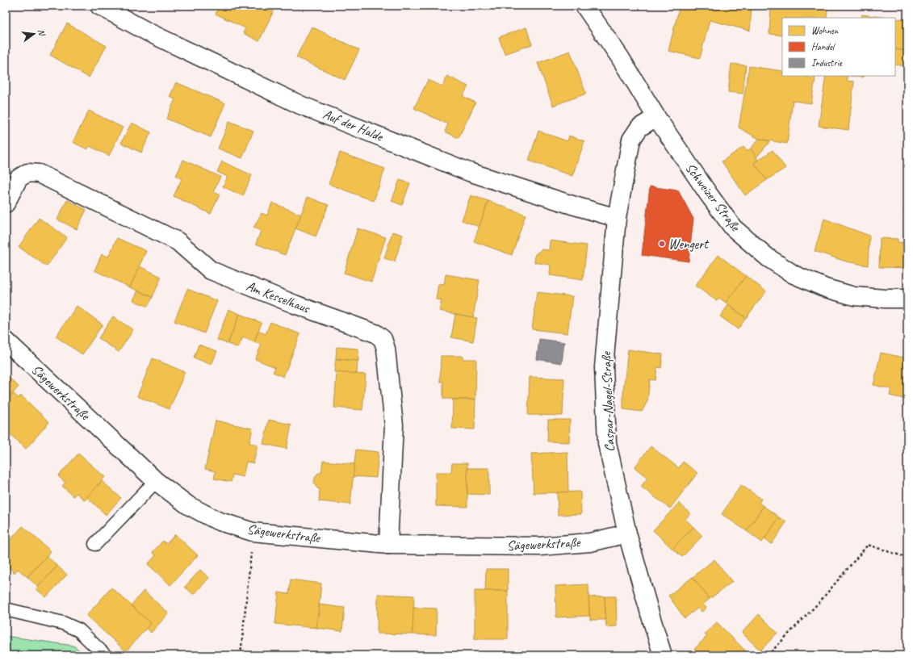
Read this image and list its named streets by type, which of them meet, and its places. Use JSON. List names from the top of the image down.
{
  "streets": {
    "street": [
      "Auf der Halde",
      "Schweizer Straße",
      "Am Kesselhaus",
      "Sägewerkstraße",
      "Caspar-Nagel-Straße"
    ]
  },
  "crossings": [
    ["Auf der Halde", "Caspar-Nagel-Straße"],
    ["Schweizer Straße", "Caspar-Nagel-Straße"],
    ["Am Kesselhaus", "Sägewerkstraße"],
    ["Sägewerkstraße", "Caspar-Nagel-Straße"]
  ],
  "places": ["Wengert"],
  "legend": ["Wohnen", "Handel", "Industrie"],
  "north": "right"
}
